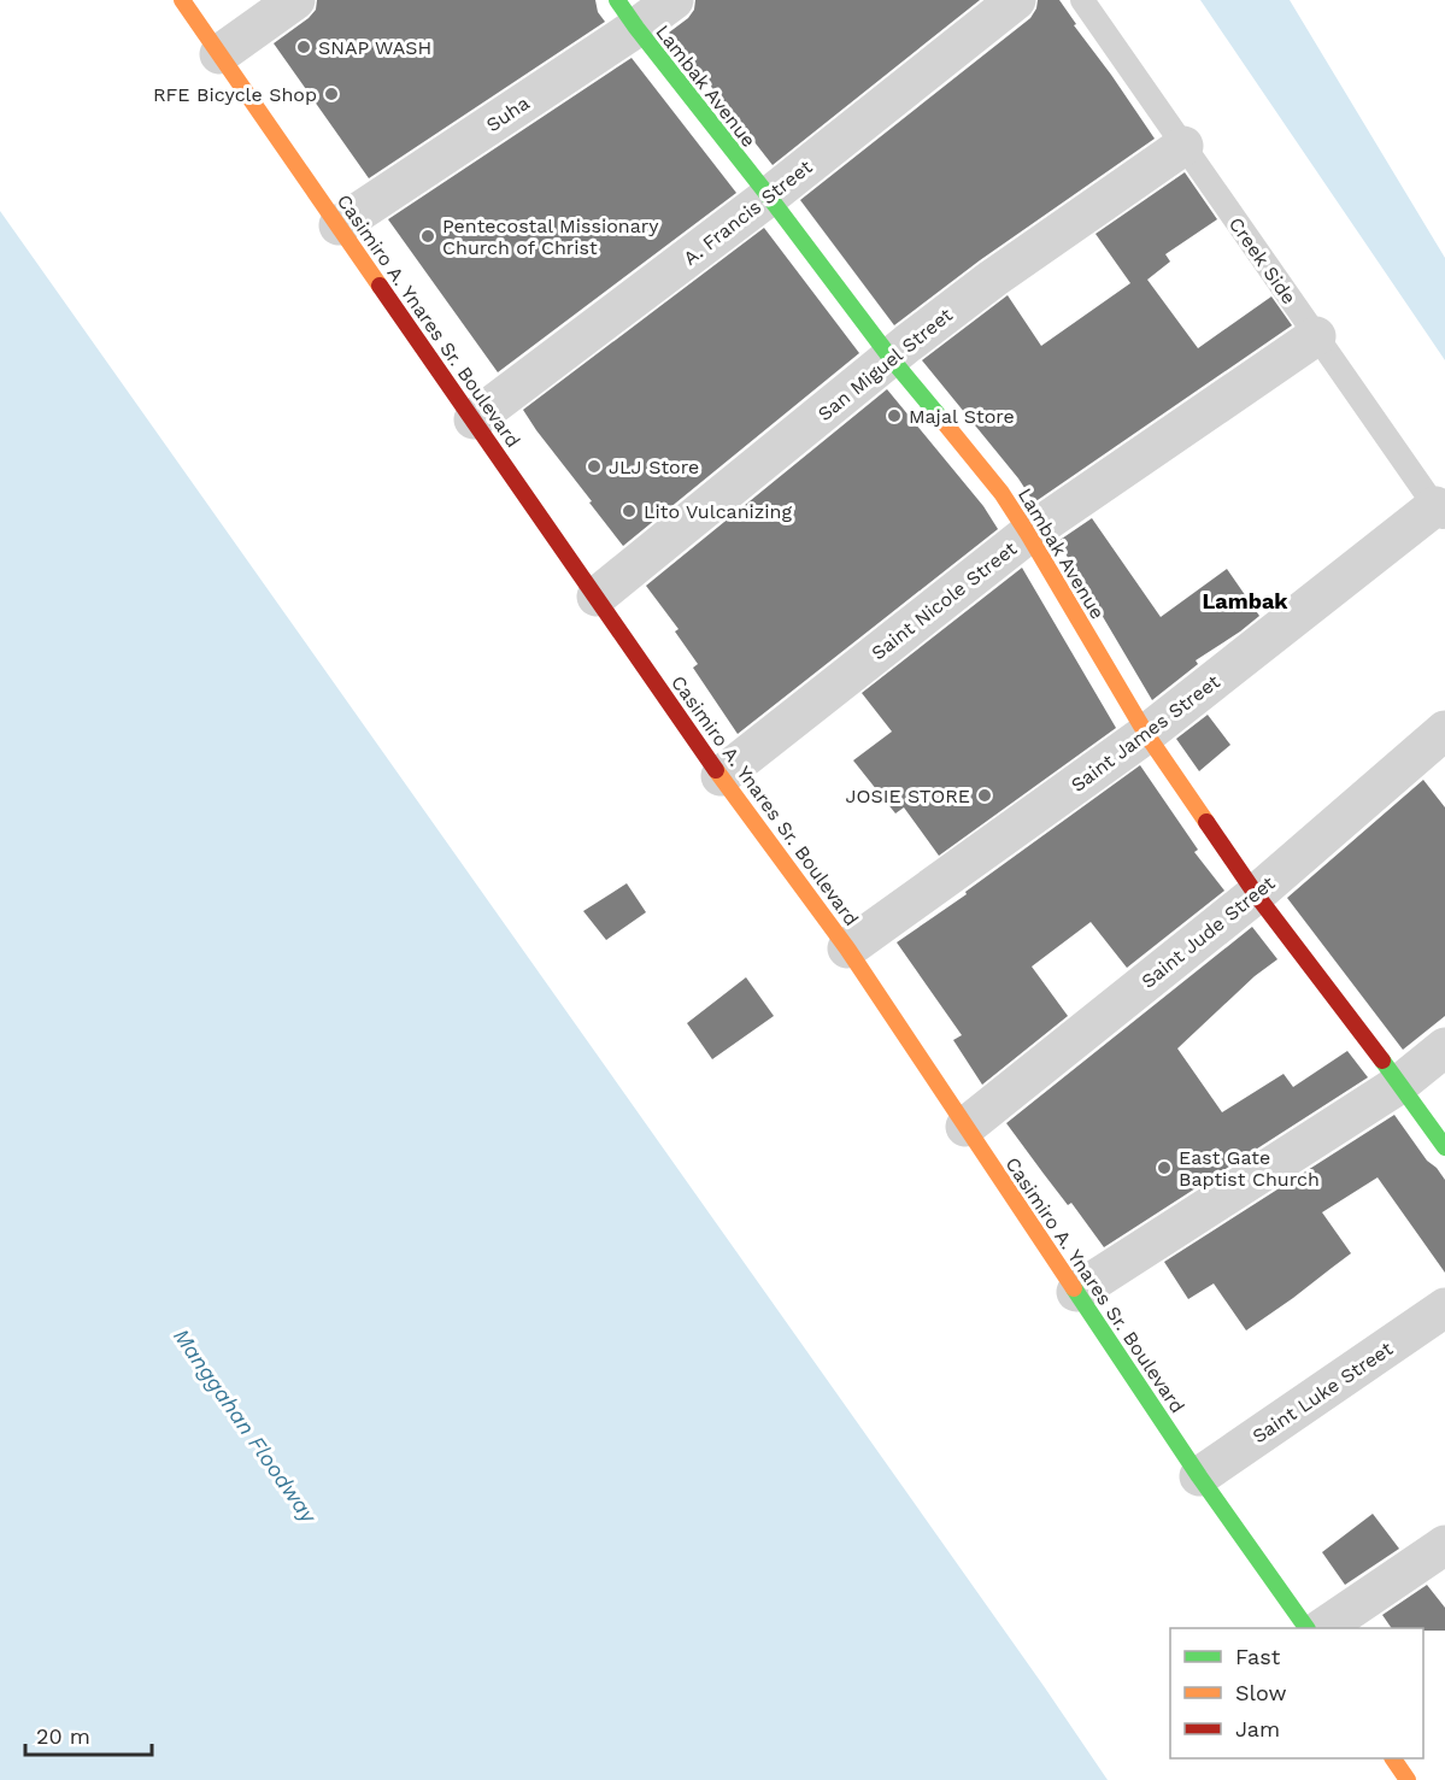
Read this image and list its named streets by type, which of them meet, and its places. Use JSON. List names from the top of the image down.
{
  "streets": {
    "main road": ["Lambak Avenue", "Casimiro A. Ynares Sr. Boulevard"],
    "street": [
      "Suha",
      "A. Francis Street",
      "San Miguel Street",
      "Saint Nicole Street",
      "Saint James Street",
      "Saint Jude Street",
      "Saint Luke Street"
    ],
    "lane": ["Creek Side"]
  },
  "crossings": [
    ["Lambak Avenue", "Suha"],
    ["Lambak Avenue", "A. Francis Street"],
    ["Lambak Avenue", "San Miguel Street"],
    ["Lambak Avenue", "Saint Nicole Street"],
    ["Lambak Avenue", "Saint James Street"],
    ["Lambak Avenue", "Saint Jude Street"],
    ["Suha", "Casimiro A. Ynares Sr. Boulevard"],
    ["A. Francis Street", "Casimiro A. Ynares Sr. Boulevard"],
    ["Creek Side", "San Miguel Street"],
    ["Creek Side", "Saint Nicole Street"],
    ["Creek Side", "Saint James Street"],
    ["Casimiro A. Ynares Sr. Boulevard", "San Miguel Street"],
    ["Casimiro A. Ynares Sr. Boulevard", "Saint Nicole Street"],
    ["Casimiro A. Ynares Sr. Boulevard", "Saint James Street"],
    ["Casimiro A. Ynares Sr. Boulevard", "Saint Jude Street"],
    ["Casimiro A. Ynares Sr. Boulevard", "Saint Luke Street"]
  ],
  "districts": ["Lambak"],
  "water": ["Manggahan Floodway"],
  "places": [
    "SNAP WASH",
    "RFE Bicycle Shop",
    "Pentecostal Missionary Church of Christ",
    "Majal Store",
    "JLJ Store",
    "Lito Vulcanizing",
    "JOSIE STORE",
    "East Gate Baptist Church"
  ],
  "legend": ["Fast", "Slow", "Jam"],
  "scale_bar": "20 m"
}
